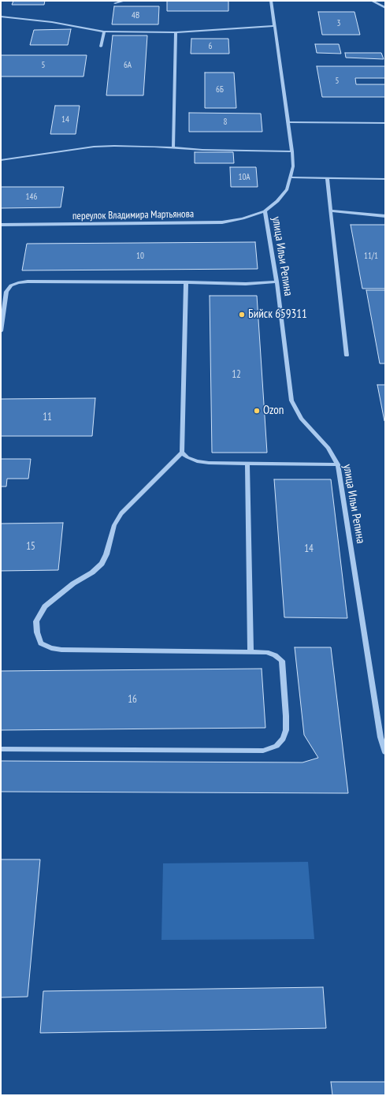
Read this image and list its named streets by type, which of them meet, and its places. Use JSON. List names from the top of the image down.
{
  "streets": {
    "street": ["переулок Владимира Мартьянова", "улица Ильи Репина"]
  },
  "crossings": [
    ["переулок Владимира Мартьянова", "улица Ильи Репина"]
  ],
  "places": ["Бийск 659311", "Ozon"],
  "house_numbers": [
    "4В",
    "3",
    "6",
    "5",
    "6А",
    "5",
    "6Б",
    "14",
    "8",
    "10А",
    "146",
    "10",
    "11/1",
    "12",
    "11",
    "15",
    "14",
    "16"
  ]
}
